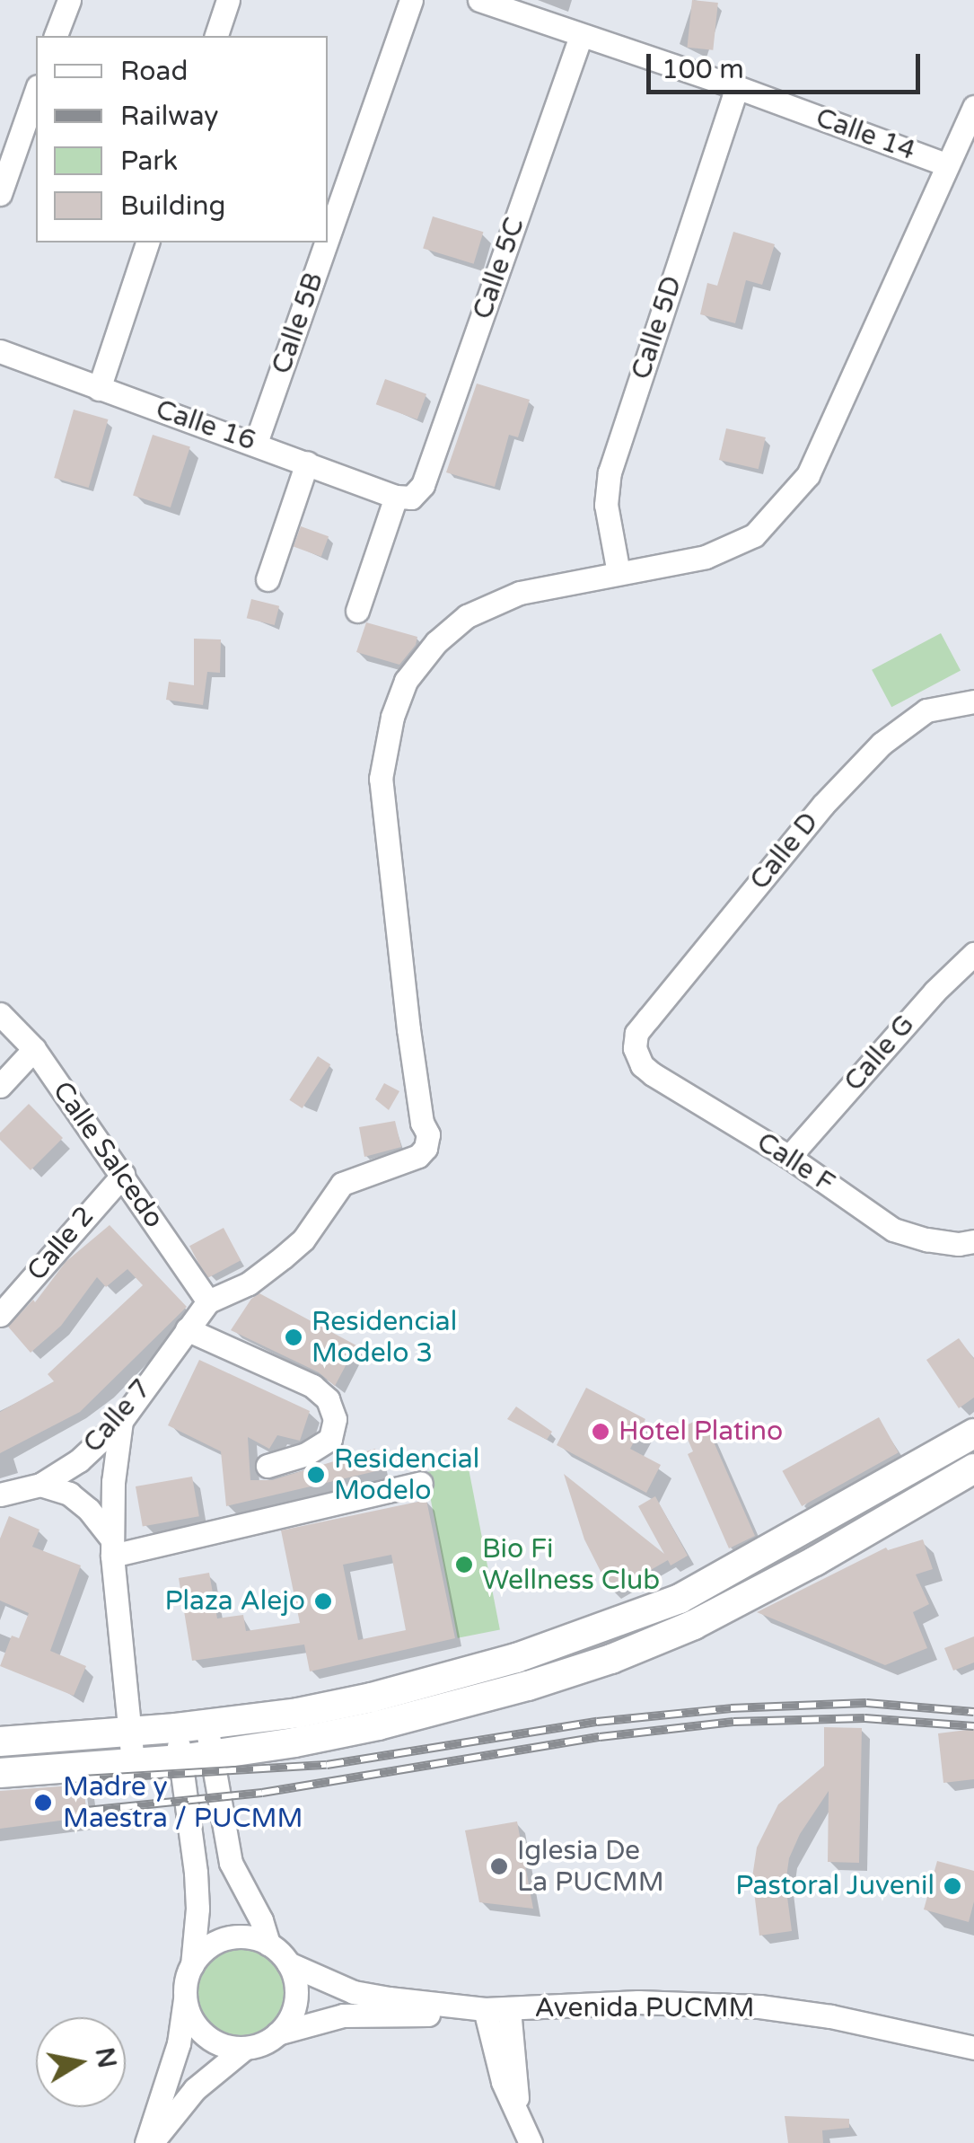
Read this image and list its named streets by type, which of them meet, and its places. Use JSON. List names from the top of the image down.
{
  "streets": {
    "street": [
      "Calle 14",
      "Calle 5C",
      "Calle 5B",
      "Calle 5D",
      "Calle 16",
      "Calle D",
      "Calle G",
      "Calle Salcedo",
      "Calle F",
      "Calle 2",
      "Calle 7",
      "Avenida PUCMM"
    ]
  },
  "crossings": [
    ["Calle 14", "Calle 5C"],
    ["Calle 14", "Calle 5D"],
    ["Calle 5C", "Calle 16"],
    ["Calle 5B", "Calle 16"],
    ["Calle D", "Calle F"],
    ["Calle G", "Calle F"],
    ["Calle Salcedo", "Calle 2"],
    ["Calle Salcedo", "Calle 7"]
  ],
  "places": [
    "Residencial Modelo 3",
    "Hotel Platino",
    "Residencial Modelo",
    "Bio Fi Wellness Club",
    "Plaza Alejo",
    "Madre y Maestra / PUCMM",
    "Iglesia De La PUCMM",
    "Pastoral Juvenil"
  ],
  "legend": [
    "Road",
    "Railway",
    "Park",
    "Building"
  ],
  "scale_bar": "100 m",
  "north": "right"
}
